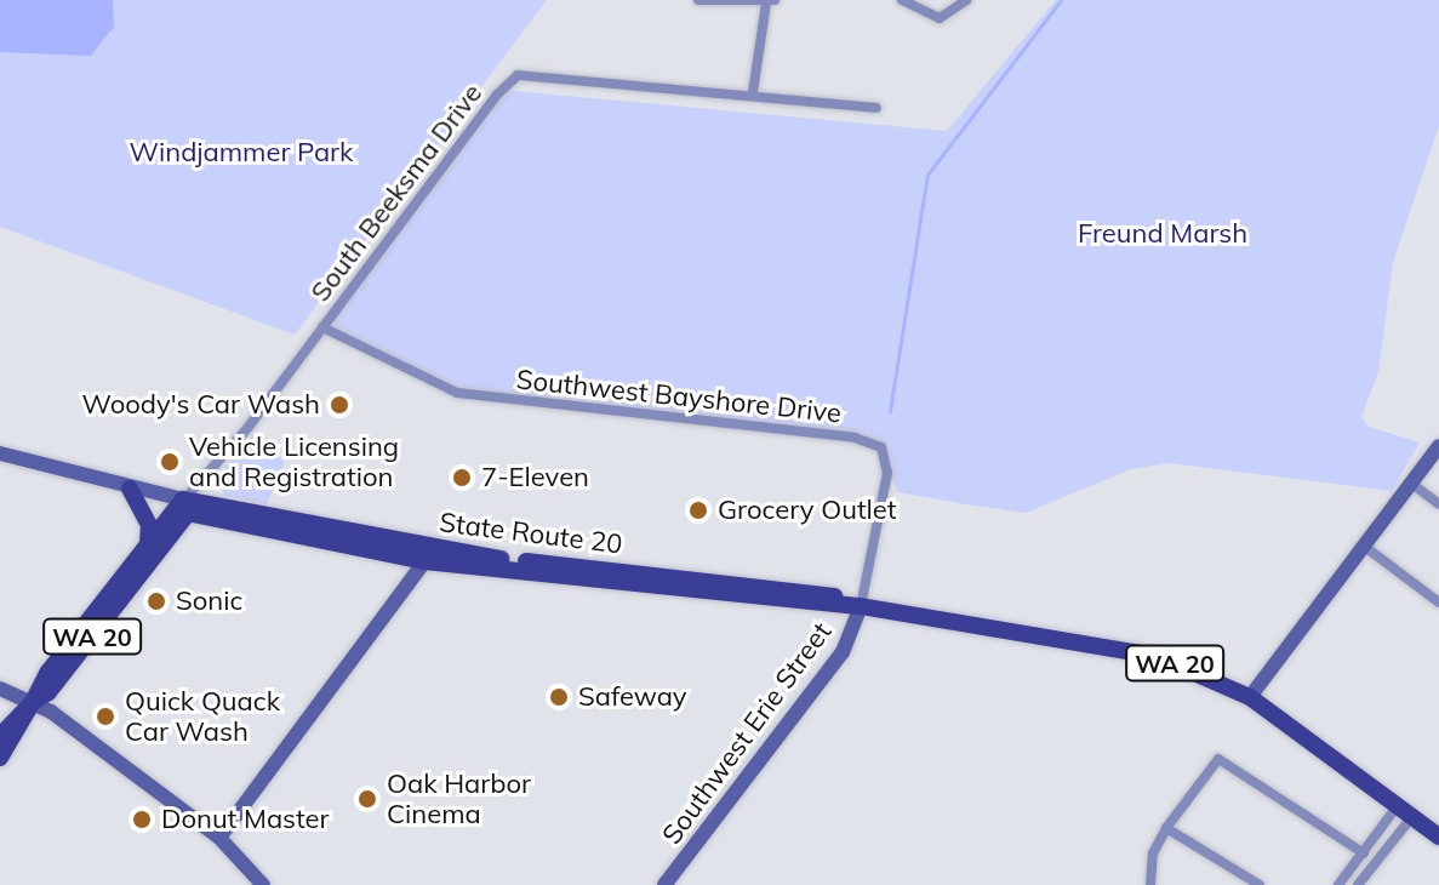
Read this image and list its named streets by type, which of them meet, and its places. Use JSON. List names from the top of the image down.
{
  "streets": {
    "main road": ["State Route 20", "WA 20"],
    "street": ["South Beeksma Drive", "Southwest Bayshore Drive", "Southwest Erie Street"]
  },
  "crossings": [
    ["South Beeksma Drive", "Southwest Bayshore Drive"],
    ["South Beeksma Drive", "State Route 20"],
    ["South Beeksma Drive", "WA 20"],
    ["Southwest Bayshore Drive", "State Route 20"],
    ["Southwest Bayshore Drive", "Southwest Erie Street"],
    ["State Route 20", "WA 20"],
    ["State Route 20", "Southwest Erie Street"]
  ],
  "parks": ["Windjammer Park", "Freund Marsh"],
  "places": [
    "Woody's Car Wash",
    "Vehicle Licensing and Registration",
    "7-Eleven",
    "Grocery Outlet",
    "Sonic",
    "Safeway",
    "Quick Quack Car Wash",
    "Oak Harbor Cinema",
    "Donut Master"
  ]
}
